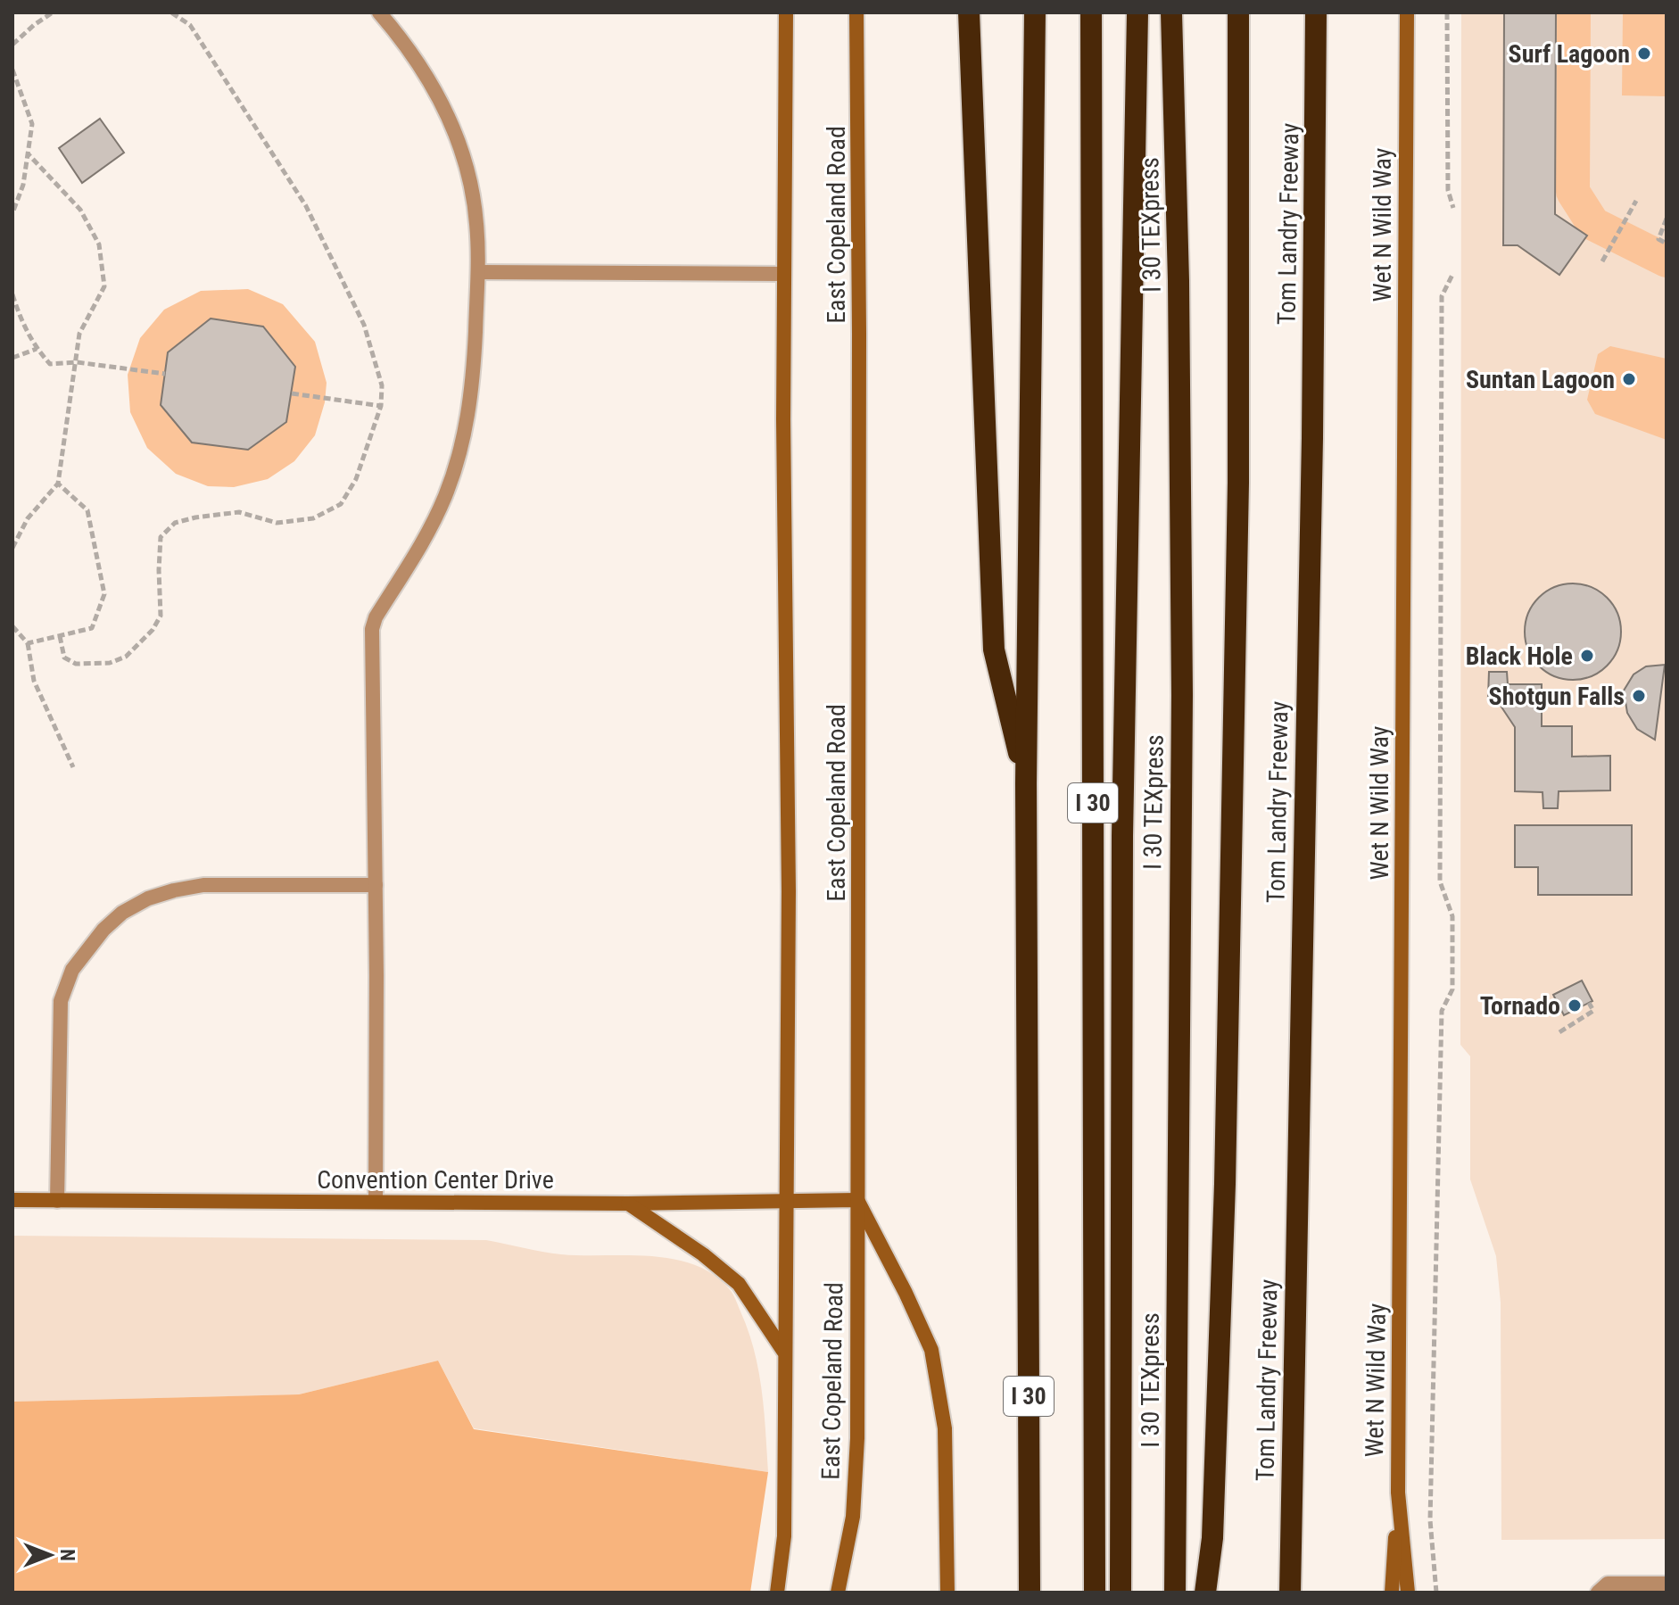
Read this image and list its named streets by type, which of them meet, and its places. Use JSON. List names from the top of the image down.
{
  "streets": {
    "highway": ["Tom Landry Freeway", "I 30 TEXpress", "I 30"],
    "main road": ["East Copeland Road", "Wet N Wild Way", "Convention Center Drive"]
  },
  "crossings": [
    ["East Copeland Road", "Convention Center Drive"]
  ],
  "places": [
    "Surf Lagoon",
    "Suntan Lagoon",
    "Black Hole",
    "Shotgun Falls",
    "Tornado"
  ],
  "north": "right"
}
